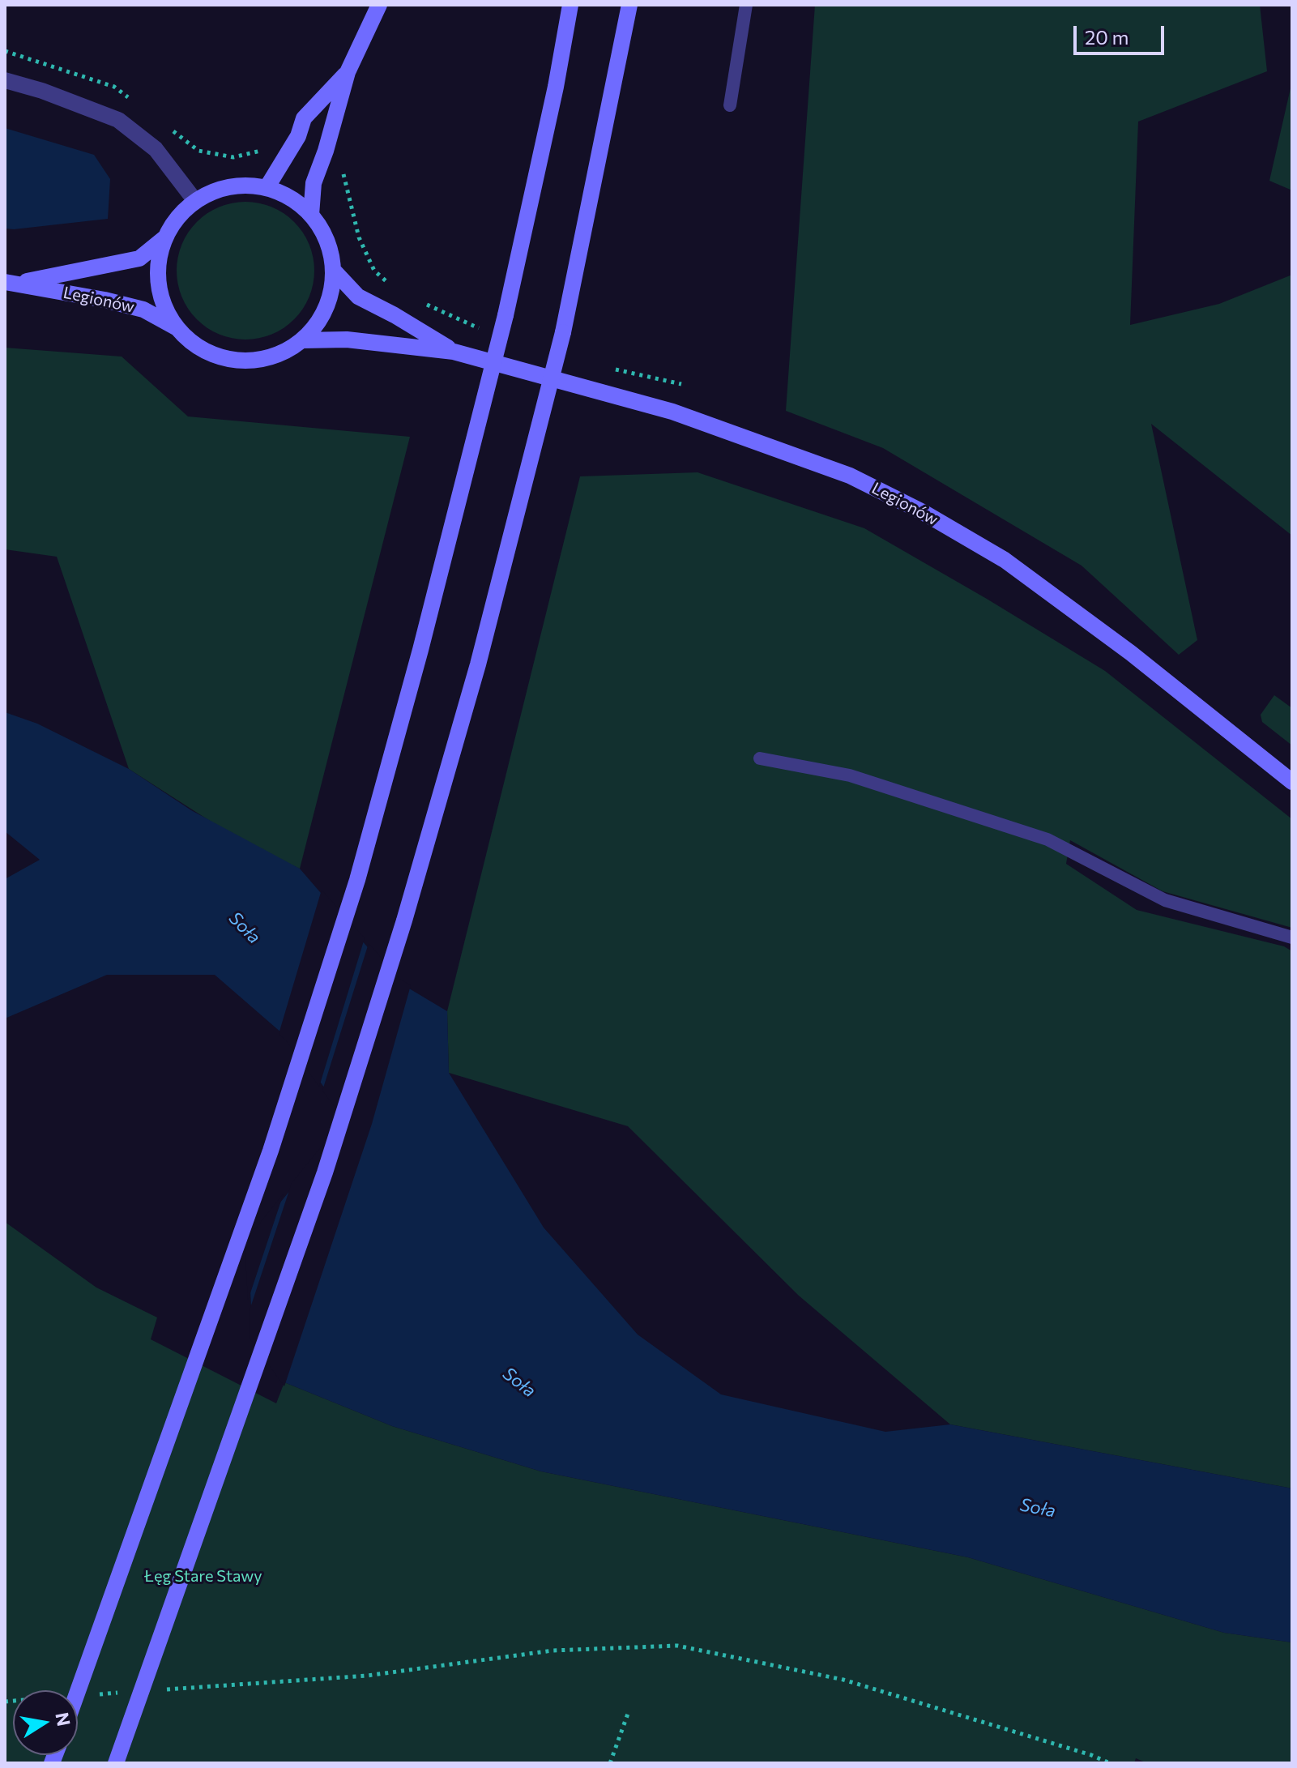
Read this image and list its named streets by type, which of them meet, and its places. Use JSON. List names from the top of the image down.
{
  "streets": {
    "main road": ["Legionów"]
  },
  "water": ["Soła"],
  "parks": ["Łęg Stare Stawy"],
  "scale_bar": "20 m",
  "north": "right"
}
